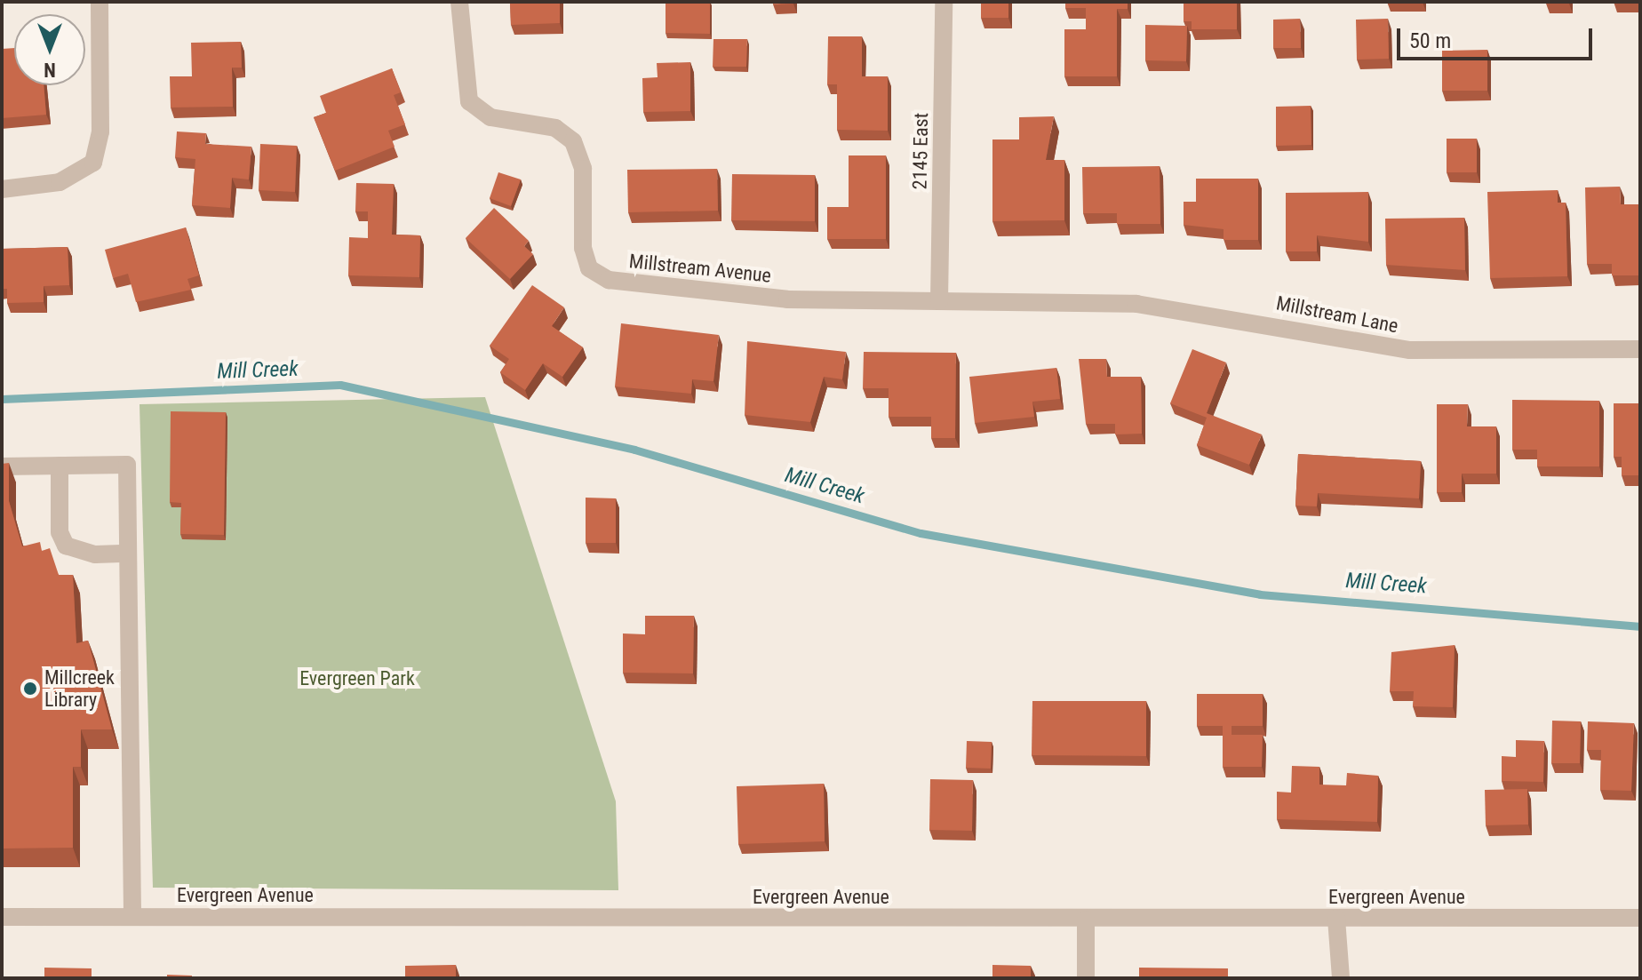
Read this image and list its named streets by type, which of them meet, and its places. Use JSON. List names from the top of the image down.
{
  "streets": {
    "street": [
      "2145 East",
      "Millstream Avenue",
      "Millstream Lane",
      "Evergreen Avenue"
    ]
  },
  "crossings": [
    ["2145 East", "Millstream Avenue"],
    ["Millstream Avenue", "Millstream Lane"]
  ],
  "water": ["Mill Creek"],
  "parks": ["Evergreen Park"],
  "places": ["Millcreek Library"],
  "scale_bar": "50 m",
  "north": "bottom"
}
